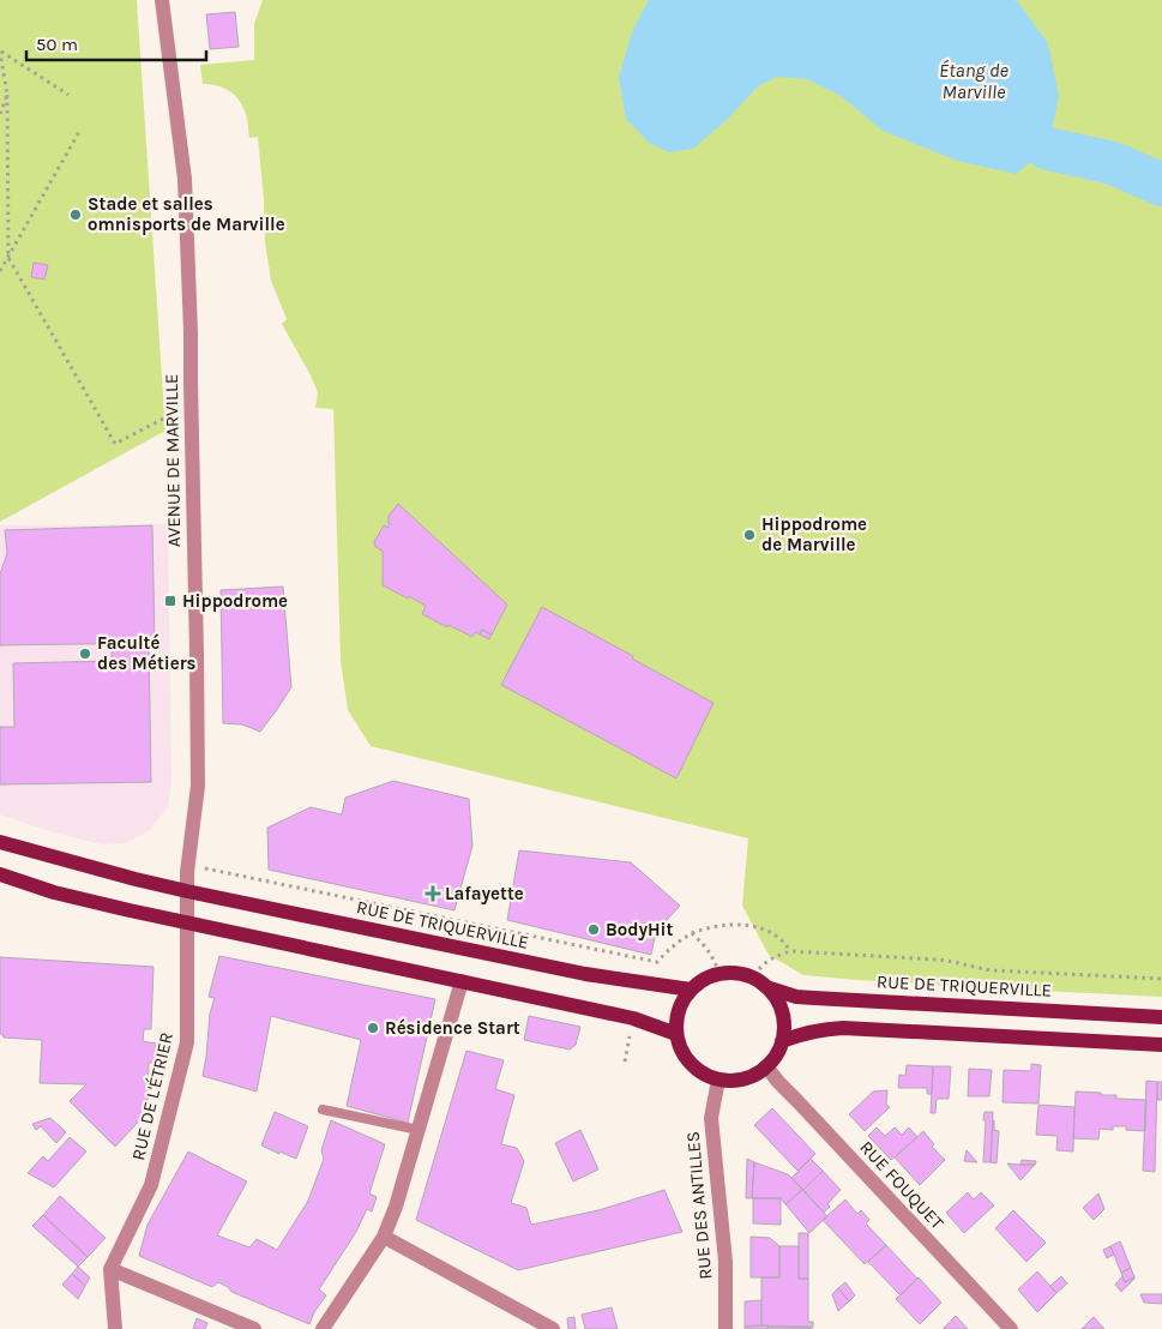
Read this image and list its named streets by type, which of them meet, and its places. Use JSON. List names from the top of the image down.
{
  "streets": {
    "main road": ["RUE DE TRIQUERVILLE"],
    "street": [
      "AVENUE DE MARVILLE",
      "RUE DE L'ÉTRIER",
      "RUE FOUQUET",
      "RUE DES ANTILLES"
    ]
  },
  "crossings": [
    ["AVENUE DE MARVILLE", "RUE DE TRIQUERVILLE"],
    ["AVENUE DE MARVILLE", "RUE DE L'ÉTRIER"],
    ["RUE DE TRIQUERVILLE", "RUE FOUQUET"],
    ["RUE DE TRIQUERVILLE", "RUE DES ANTILLES"],
    ["RUE FOUQUET", "RUE DES ANTILLES"]
  ],
  "water": ["Étang de Marville"],
  "places": {
    "other": [
      "Stade et salles omnisports de Marville",
      "Hippodrome de Marville",
      "Faculté des Métiers",
      "BodyHit",
      "Résidence Start"
    ],
    "transit": ["Hippodrome"],
    "health": ["Lafayette"]
  },
  "scale_bar": "50 m"
}
